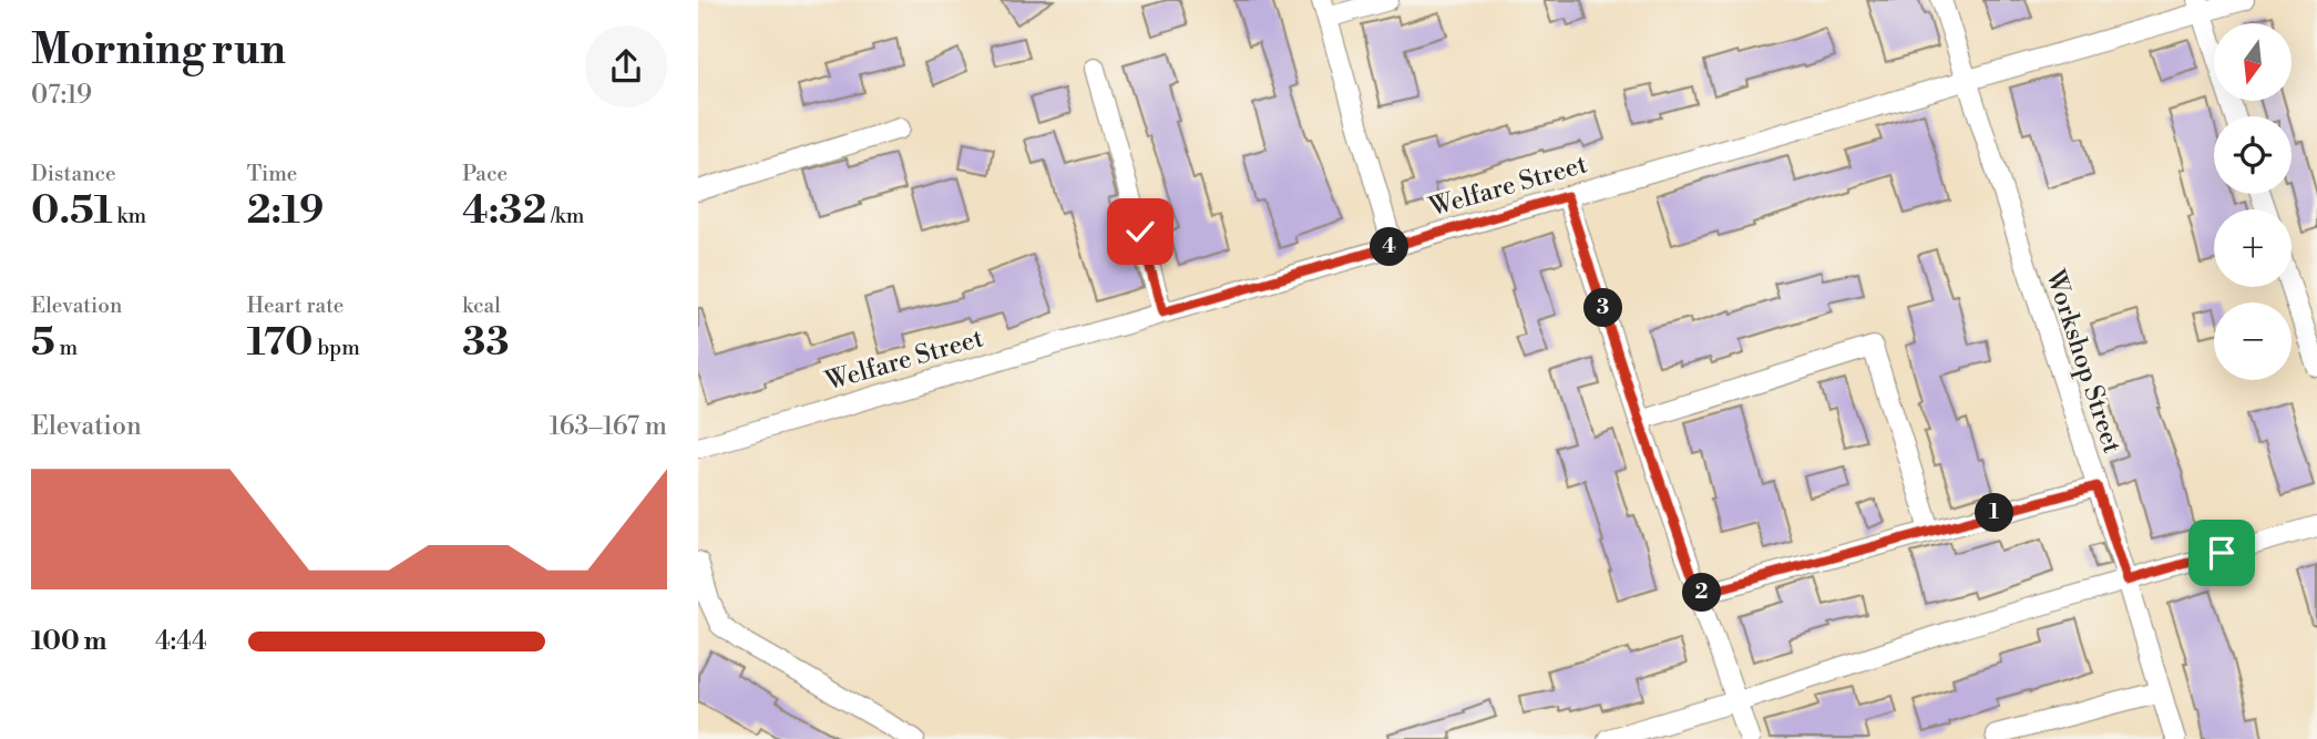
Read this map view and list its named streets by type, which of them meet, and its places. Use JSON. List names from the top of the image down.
{
  "streets": {
    "street": ["Welfare Street", "Workshop Street"]
  },
  "crossings": [
    ["Welfare Street", "Workshop Street"]
  ],
  "north": "bottom",
  "page": {
    "heading": ["Morning run", "07:19"],
    "map_buttons": ["+", "−"],
    "stats": [
      ["Distance", "0.51 km"],
      ["Time", "2:19"],
      ["Pace", "4:32 /km"],
      ["Elevation", "5 m"],
      ["Heart rate", "170 bpm"],
      ["kcal", "33"]
    ],
    "pins": [
      "4",
      "3",
      "1",
      "2"
    ],
    "chart": ["Elevation", "163–167 m"],
    "list": [
      {
        "name": "100 m",
        "note": "4:44"
      }
    ]
  }
}
